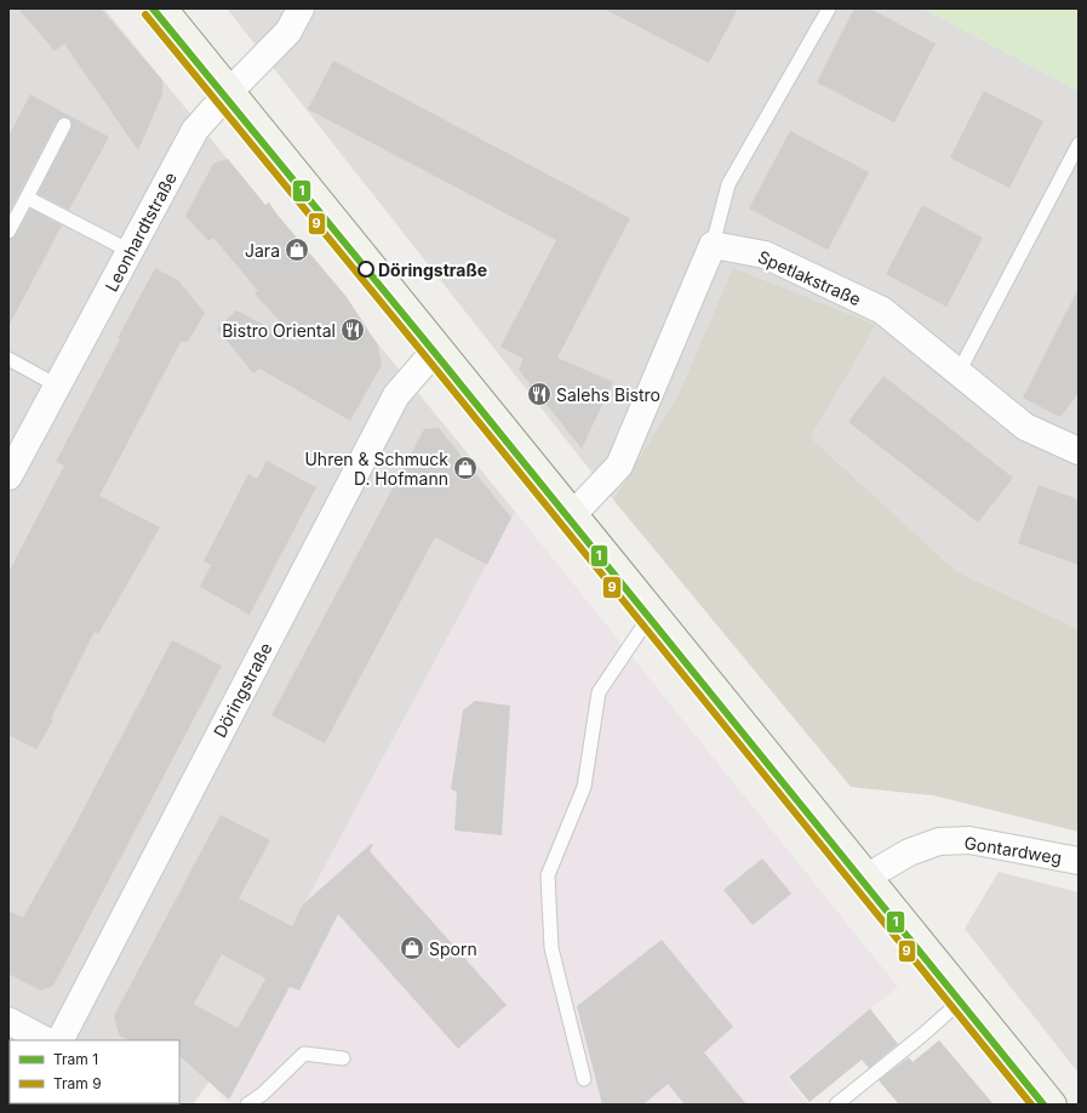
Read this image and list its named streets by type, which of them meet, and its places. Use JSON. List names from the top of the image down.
{
  "streets": {
    "street": [
      "Leonhardtstraße",
      "Spetlakstraße",
      "Döringstraße",
      "Gontardweg"
    ]
  },
  "places": {
    "shop": ["Jara", "Uhren & Schmuck D. Hofmann", "Sporn"],
    "other": ["Döringstraße"],
    "restaurant": ["Bistro Oriental", "Salehs Bistro"]
  },
  "lines": ["tram line 1", "tram line 9"],
  "legend": ["Tram 1", "Tram 9"]
}
